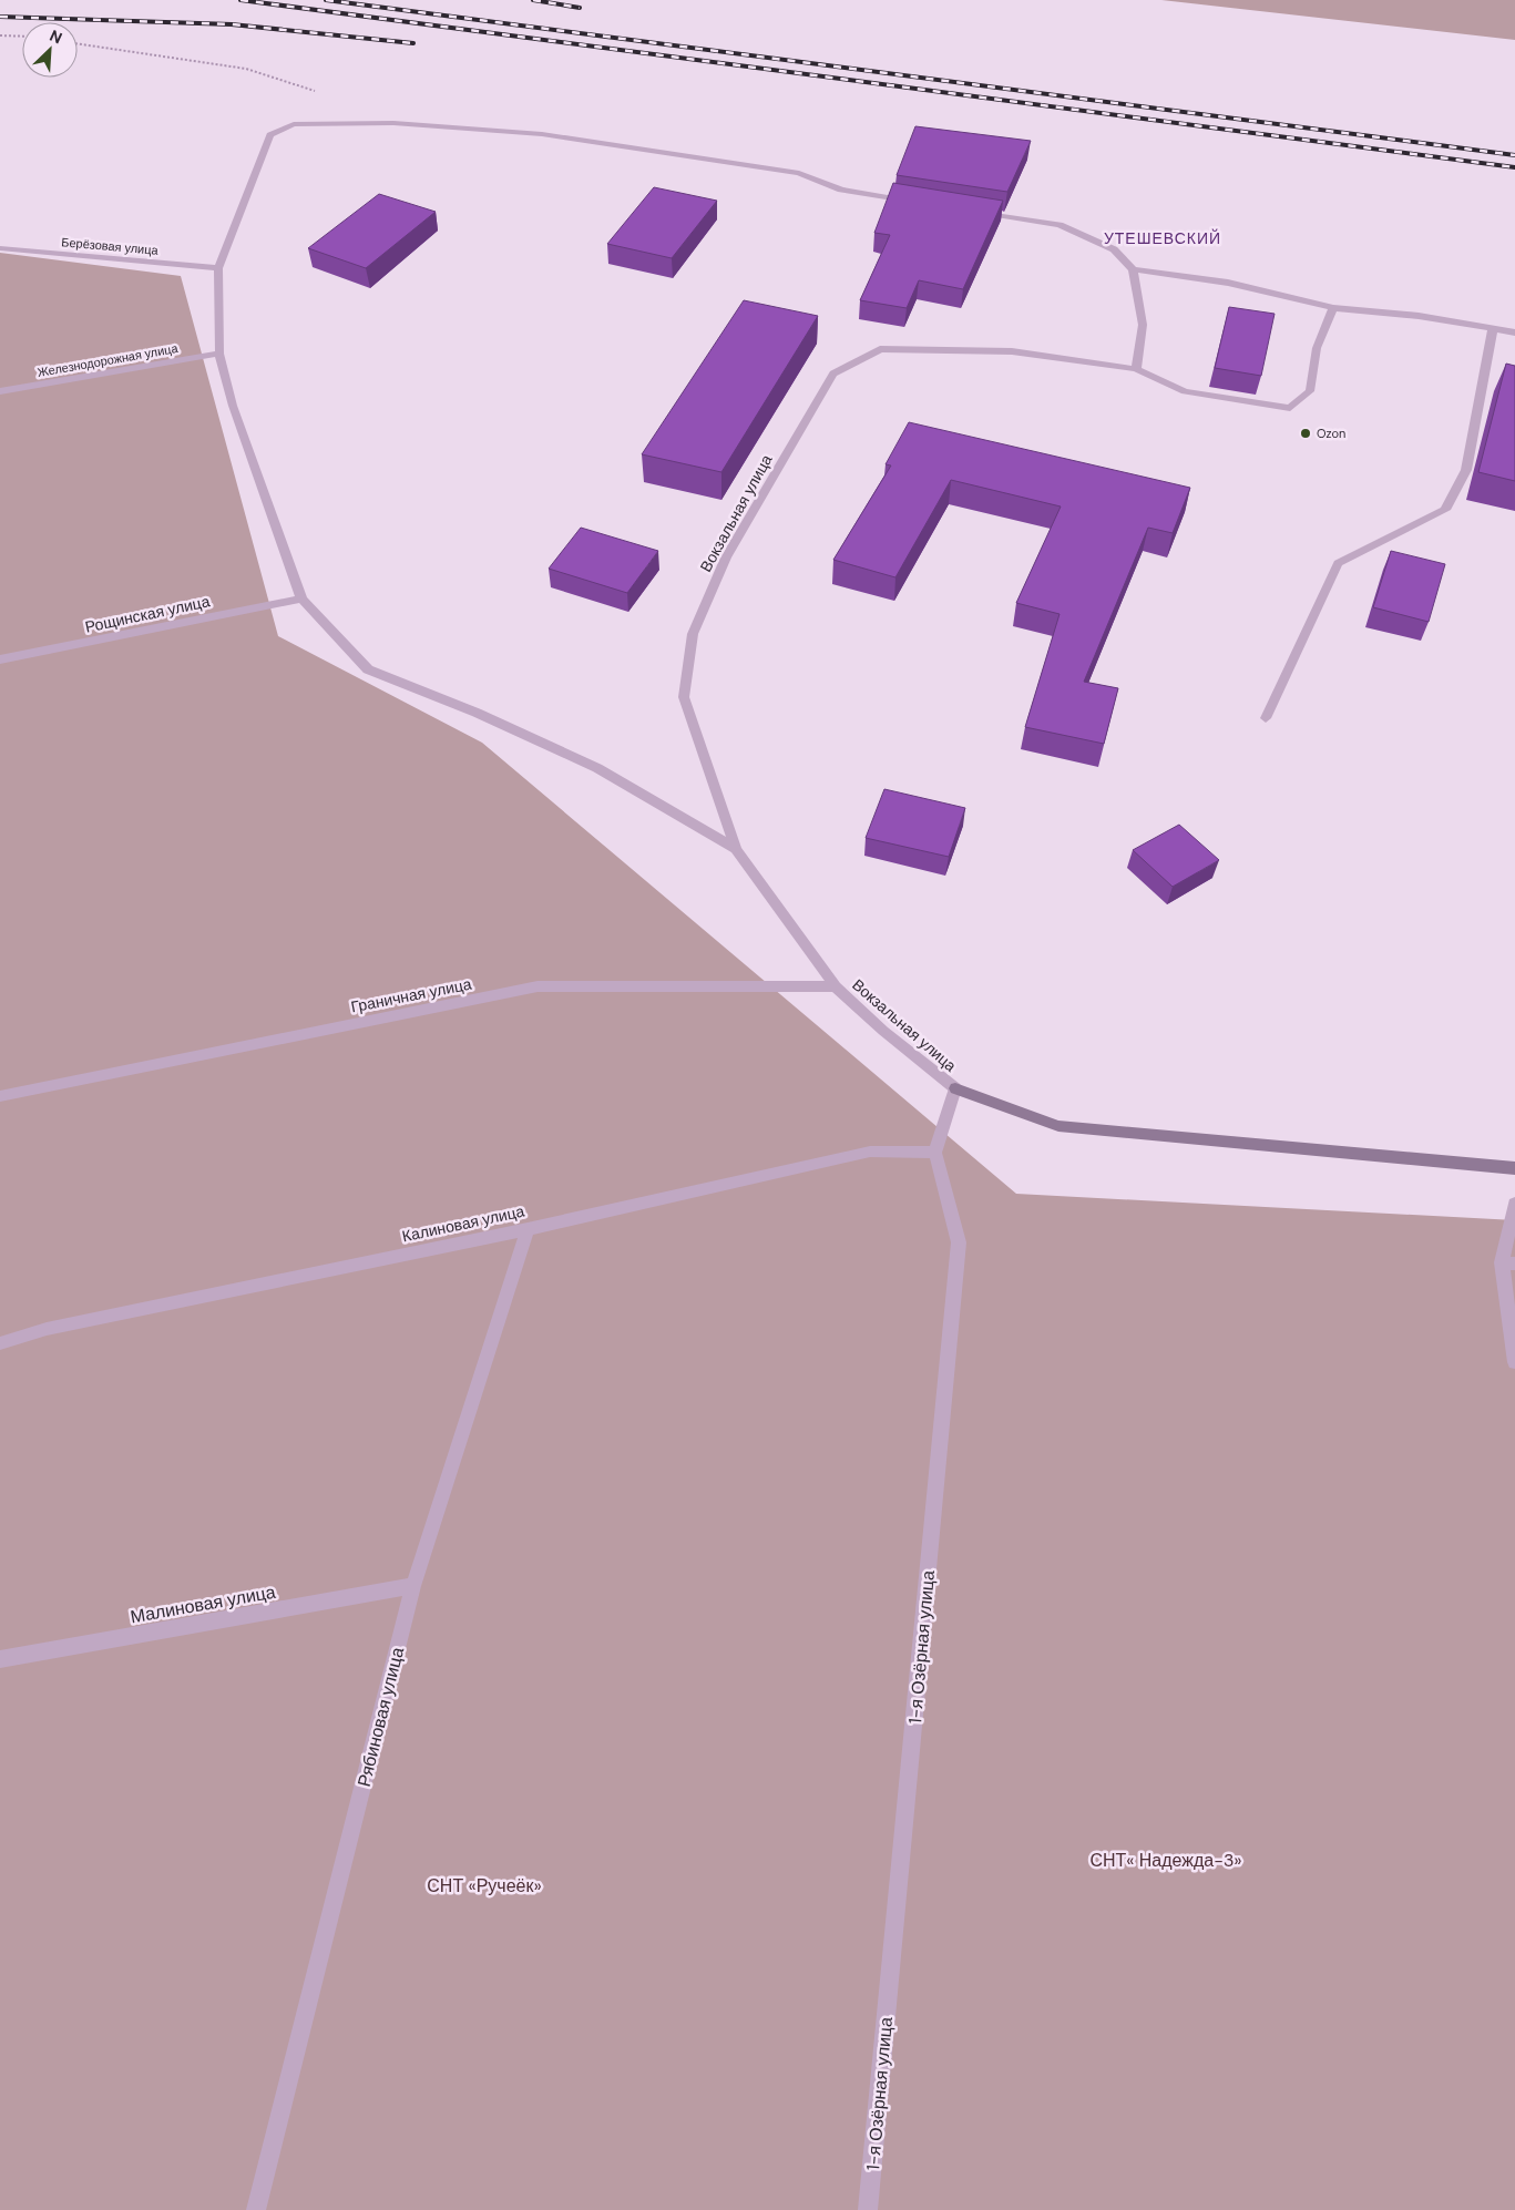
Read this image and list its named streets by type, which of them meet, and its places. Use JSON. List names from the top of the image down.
{
  "streets": {
    "street": [
      "Берёзовая улица",
      "Железнодорожная улица",
      "Вокзальная улица",
      "Рощинская улица",
      "Граничная улица",
      "Калиновая улица",
      "Малиновая улица",
      "1-я Озёрная улица",
      "Рябиновая улица"
    ]
  },
  "crossings": [
    ["Вокзальная улица", "Граничная улица"],
    ["Калиновая улица", "1-я Озёрная улица"],
    ["Калиновая улица", "Рябиновая улица"],
    ["Малиновая улица", "Рябиновая улица"]
  ],
  "districts": ["УТЕШЕВСКИЙ"],
  "parks": ["СНТ« Надежда-3»", "СНТ «Ручеёк»"],
  "places": ["Ozon"],
  "north": "top right"
}
